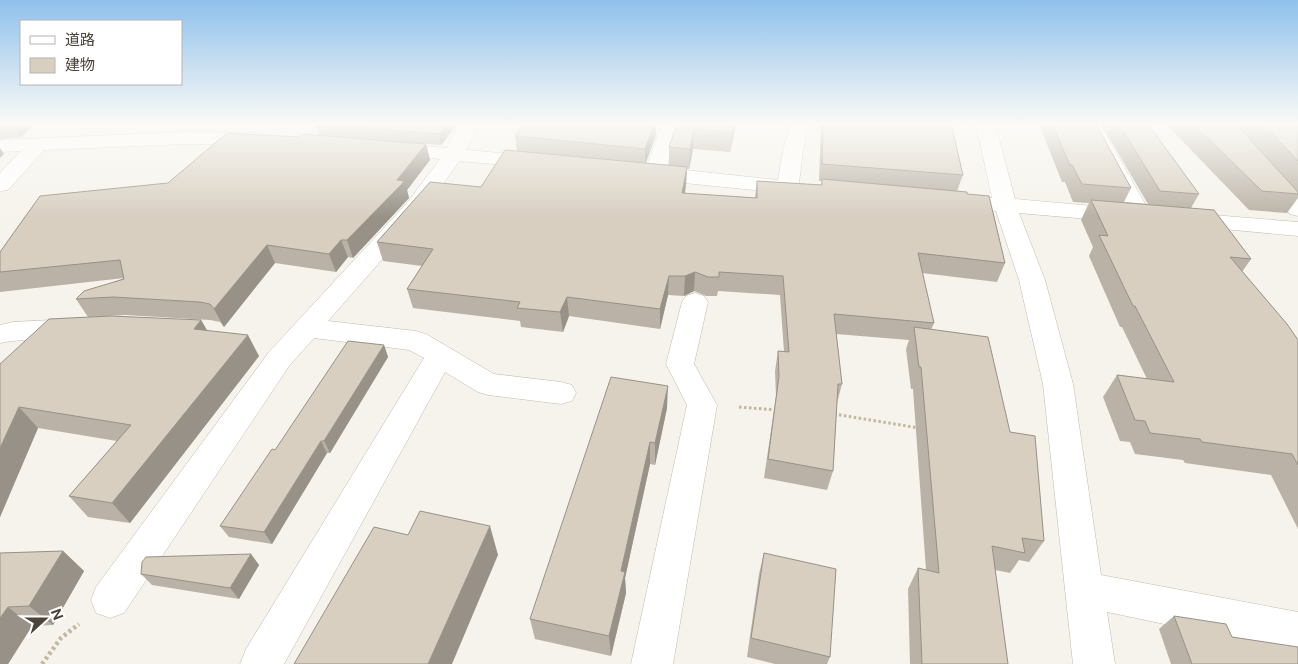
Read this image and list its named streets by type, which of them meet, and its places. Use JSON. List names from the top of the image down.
{
  "legend": ["道路", "建物"],
  "north": "right"
}
